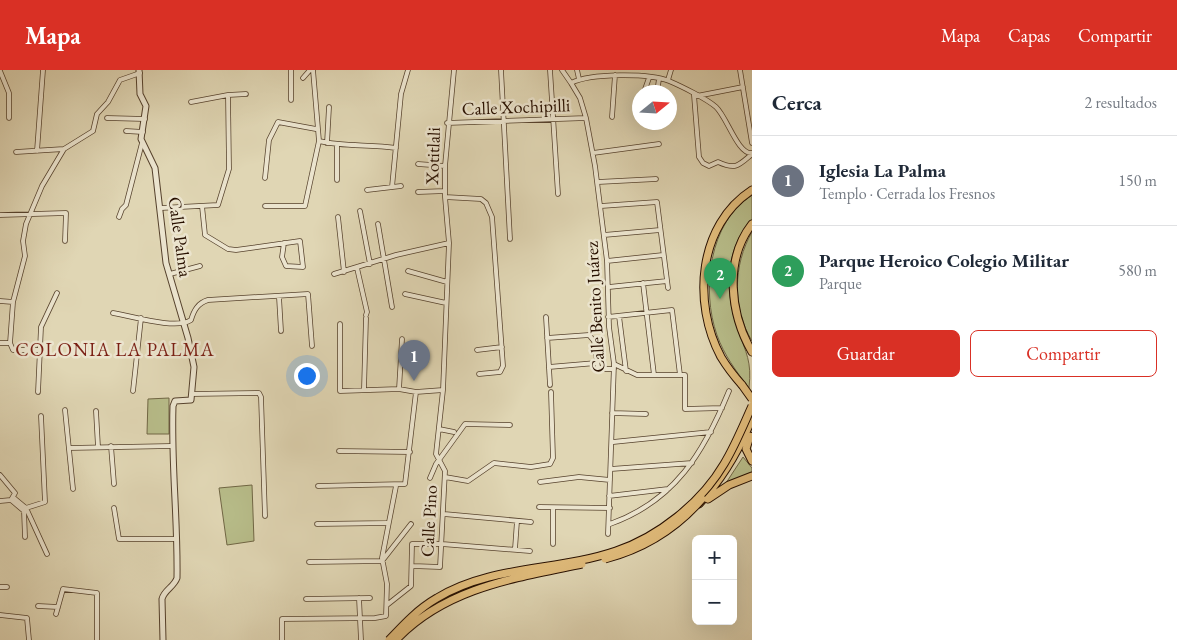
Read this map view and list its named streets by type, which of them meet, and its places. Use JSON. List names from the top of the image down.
{
  "streets": {
    "street": [
      "Calle Xochipilli",
      "Xotitlali",
      "Calle Palma",
      "Calle Benito Juárez",
      "Calle Pino"
    ]
  },
  "crossings": [
    ["Calle Xochipilli", "Xotitlali"],
    ["Calle Xochipilli", "Calle Benito Juárez"],
    ["Xotitlali", "Calle Pino"]
  ],
  "districts": ["COLONIA LA PALMA"],
  "north": "right",
  "page": {
    "header": "Mapa",
    "nav": ["Mapa", "Capas", "Compartir"],
    "heading": ["Cerca", "2 resultados"],
    "list": [
      {
        "mark": "1",
        "name": "Iglesia La Palma",
        "note": "Templo · Cerrada los Fresnos",
        "value": "150 m"
      },
      {
        "mark": "2",
        "name": "Parque Heroico Colegio Militar",
        "note": "Parque",
        "value": "580 m"
      }
    ],
    "pins": ["2", "1"],
    "buttons": ["Guardar", "Compartir"],
    "map_buttons": ["+", "−"]
  }
}
